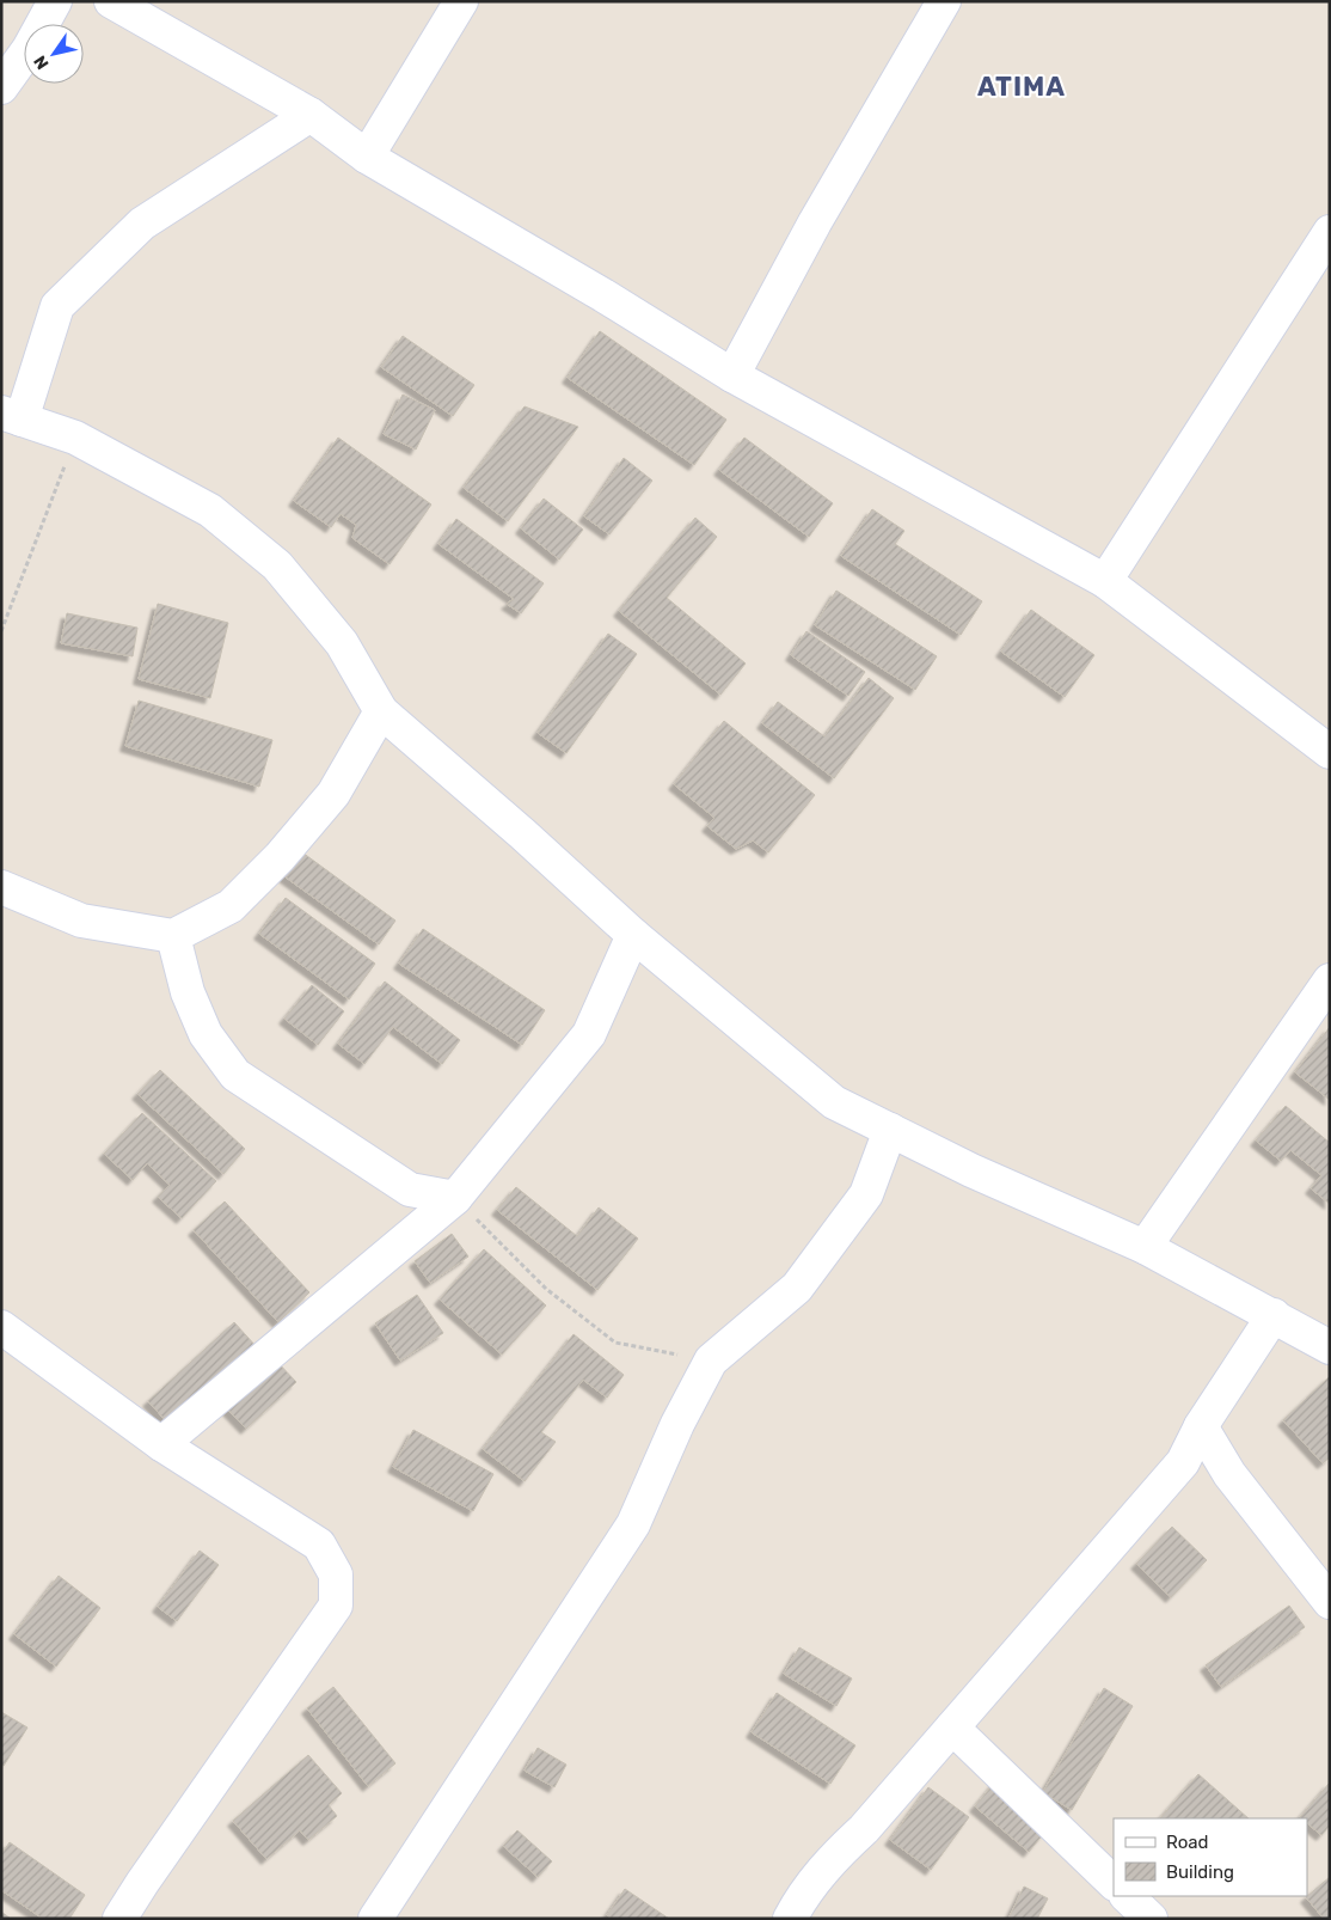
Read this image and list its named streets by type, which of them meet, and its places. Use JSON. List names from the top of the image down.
{
  "districts": ["ATIMA"],
  "legend": ["Road", "Building"],
  "north": "bottom left"
}
